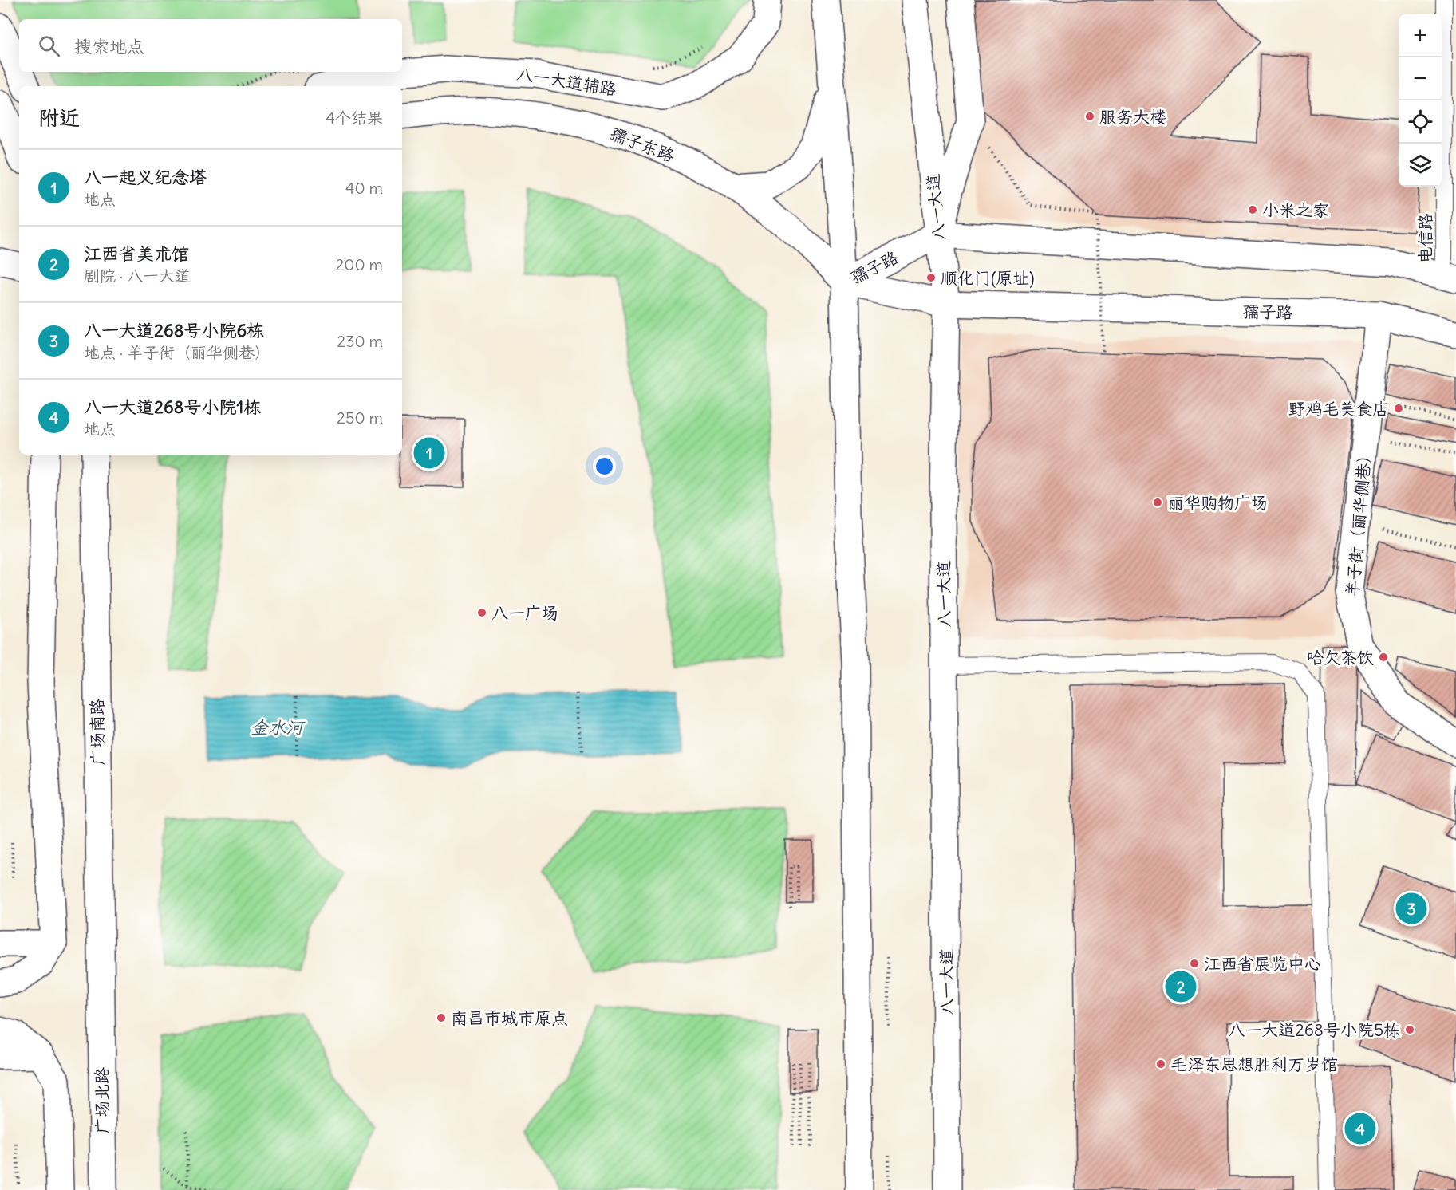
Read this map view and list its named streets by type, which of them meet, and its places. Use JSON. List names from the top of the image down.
{
  "streets": {
    "main road": [
      "八一大道辅路",
      "孺子东路",
      "八一大道",
      "孺子路",
      "羊子街（丽华侧巷）",
      "广场南路",
      "广场北路"
    ],
    "lane": ["电信路"]
  },
  "crossings": [
    ["孺子东路", "孺子路"],
    ["八一大道", "孺子路"],
    ["孺子路", "羊子街（丽华侧巷）"],
    ["广场南路", "广场北路"]
  ],
  "water": ["金水河"],
  "places": [
    "服务大楼",
    "小米之家",
    "顺化门(原址)",
    "野鸡毛美食店",
    "丽华购物广场",
    "八一广场",
    "哈欠茶饮",
    "江西省展览中心",
    "南昌市城市原点",
    "八一大道268号小院5栋",
    "毛泽东思想胜利万岁馆"
  ],
  "page": {
    "map_buttons": ["+", "−"],
    "search": "搜索地点",
    "heading": ["附近", "4个结果"],
    "list": [
      {
        "mark": "1",
        "name": "八一起义纪念塔",
        "note": "地点",
        "value": "40 m"
      },
      {
        "mark": "2",
        "name": "江西省美术馆",
        "note": "剧院 · 八一大道",
        "value": "200 m"
      },
      {
        "mark": "3",
        "name": "八一大道268号小院6栋",
        "note": "地点 · 羊子街（丽华侧巷）",
        "value": "230 m"
      },
      {
        "mark": "4",
        "name": "八一大道268号小院1栋",
        "note": "地点",
        "value": "250 m"
      }
    ],
    "pins": [
      "1",
      "3",
      "2",
      "4"
    ]
  }
}
